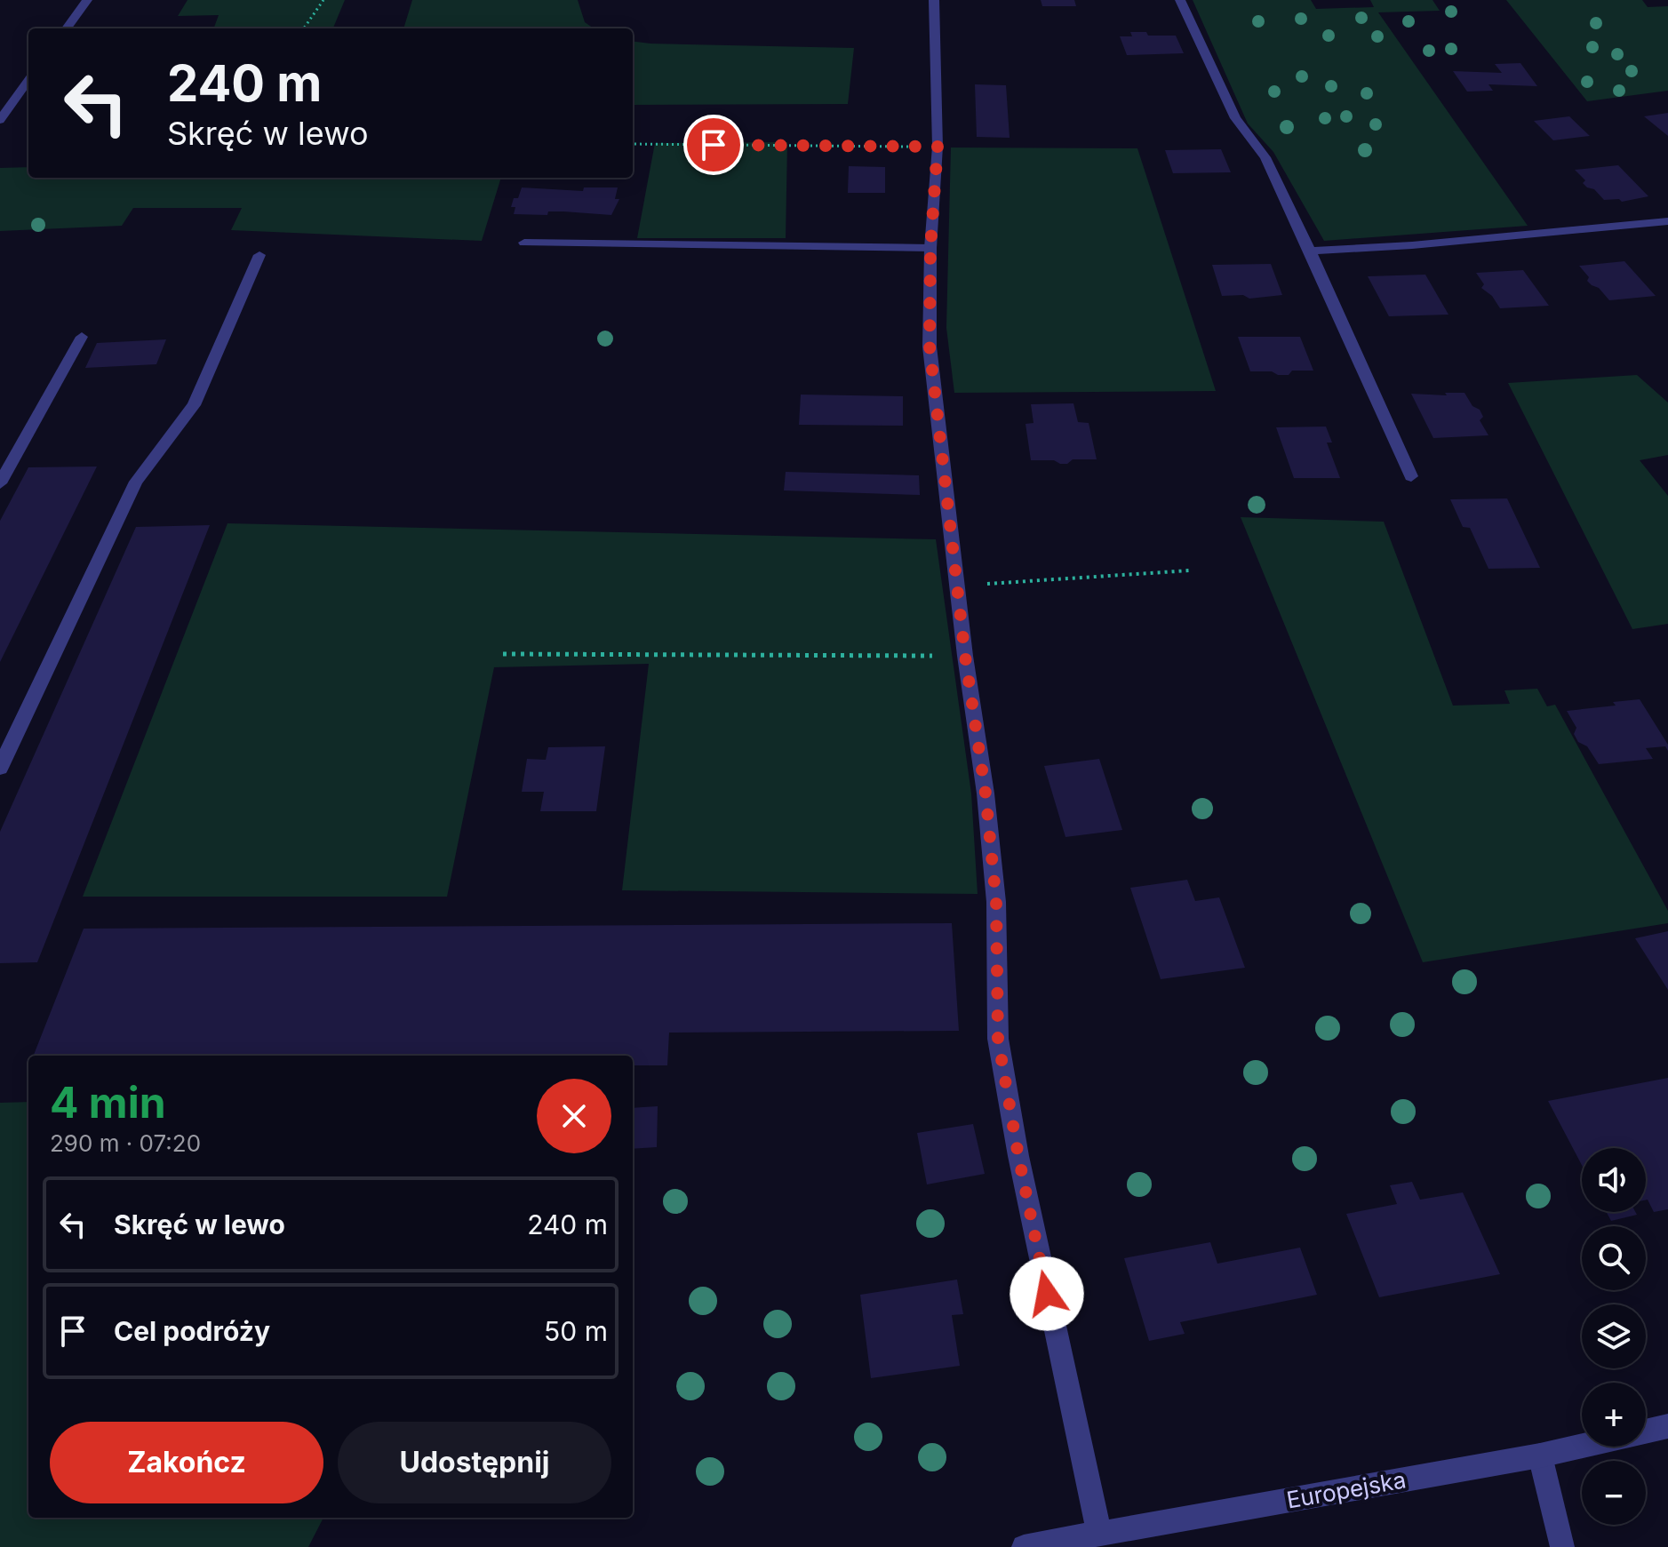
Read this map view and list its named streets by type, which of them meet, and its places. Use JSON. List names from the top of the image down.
{
  "streets": {
    "street": ["Europejska"]
  },
  "page": {
    "turn": ["240 m", "Skręć w lewo"],
    "heading": ["4 min", "290 m · 07:20"],
    "map_buttons": ["+", "−"],
    "list": [
      {
        "name": "Skręć w lewo",
        "value": "240 m"
      },
      {
        "name": "Cel podróży",
        "value": "50 m"
      }
    ],
    "buttons": ["Zakończ", "Udostępnij"]
  }
}
